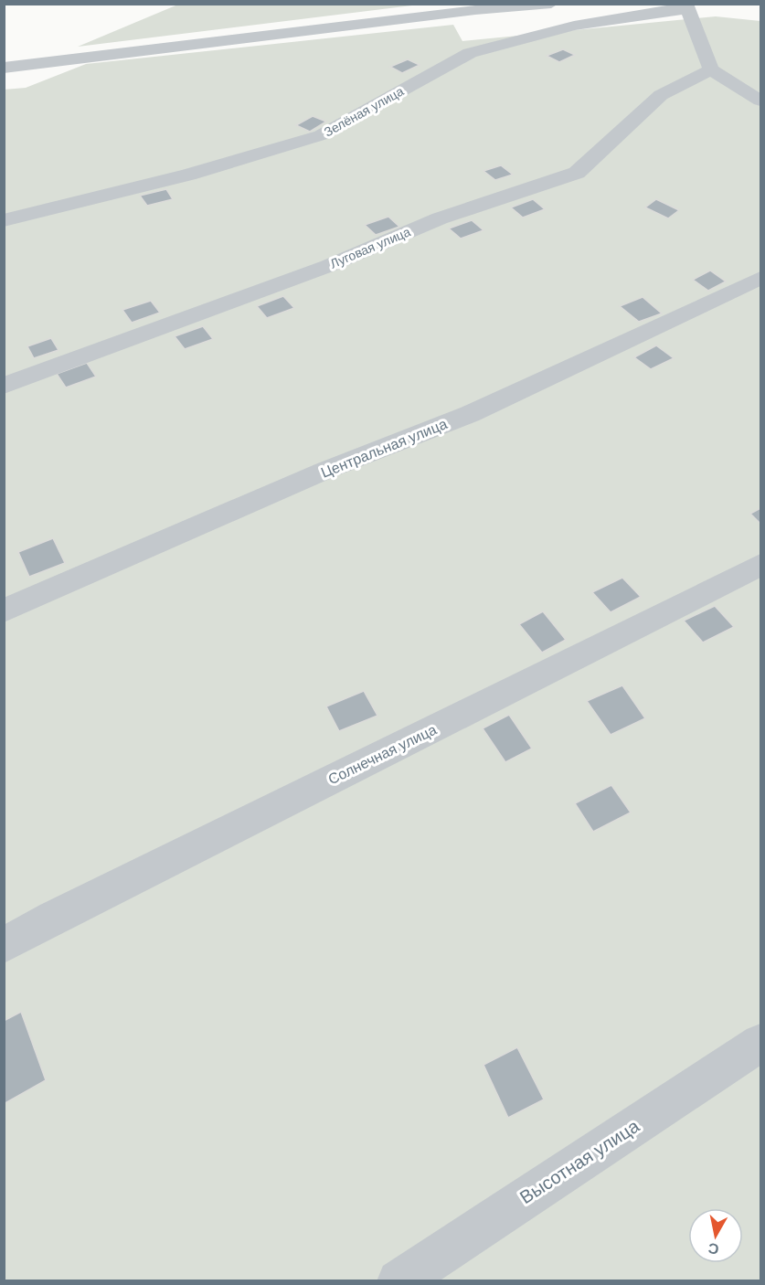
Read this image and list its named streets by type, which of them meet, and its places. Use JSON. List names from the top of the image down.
{
  "streets": {
    "street": [
      "Зелёная улица",
      "Луговая улица",
      "Центральная улица",
      "Солнечная улица",
      "Высотная улица"
    ]
  },
  "north": "bottom"
}
